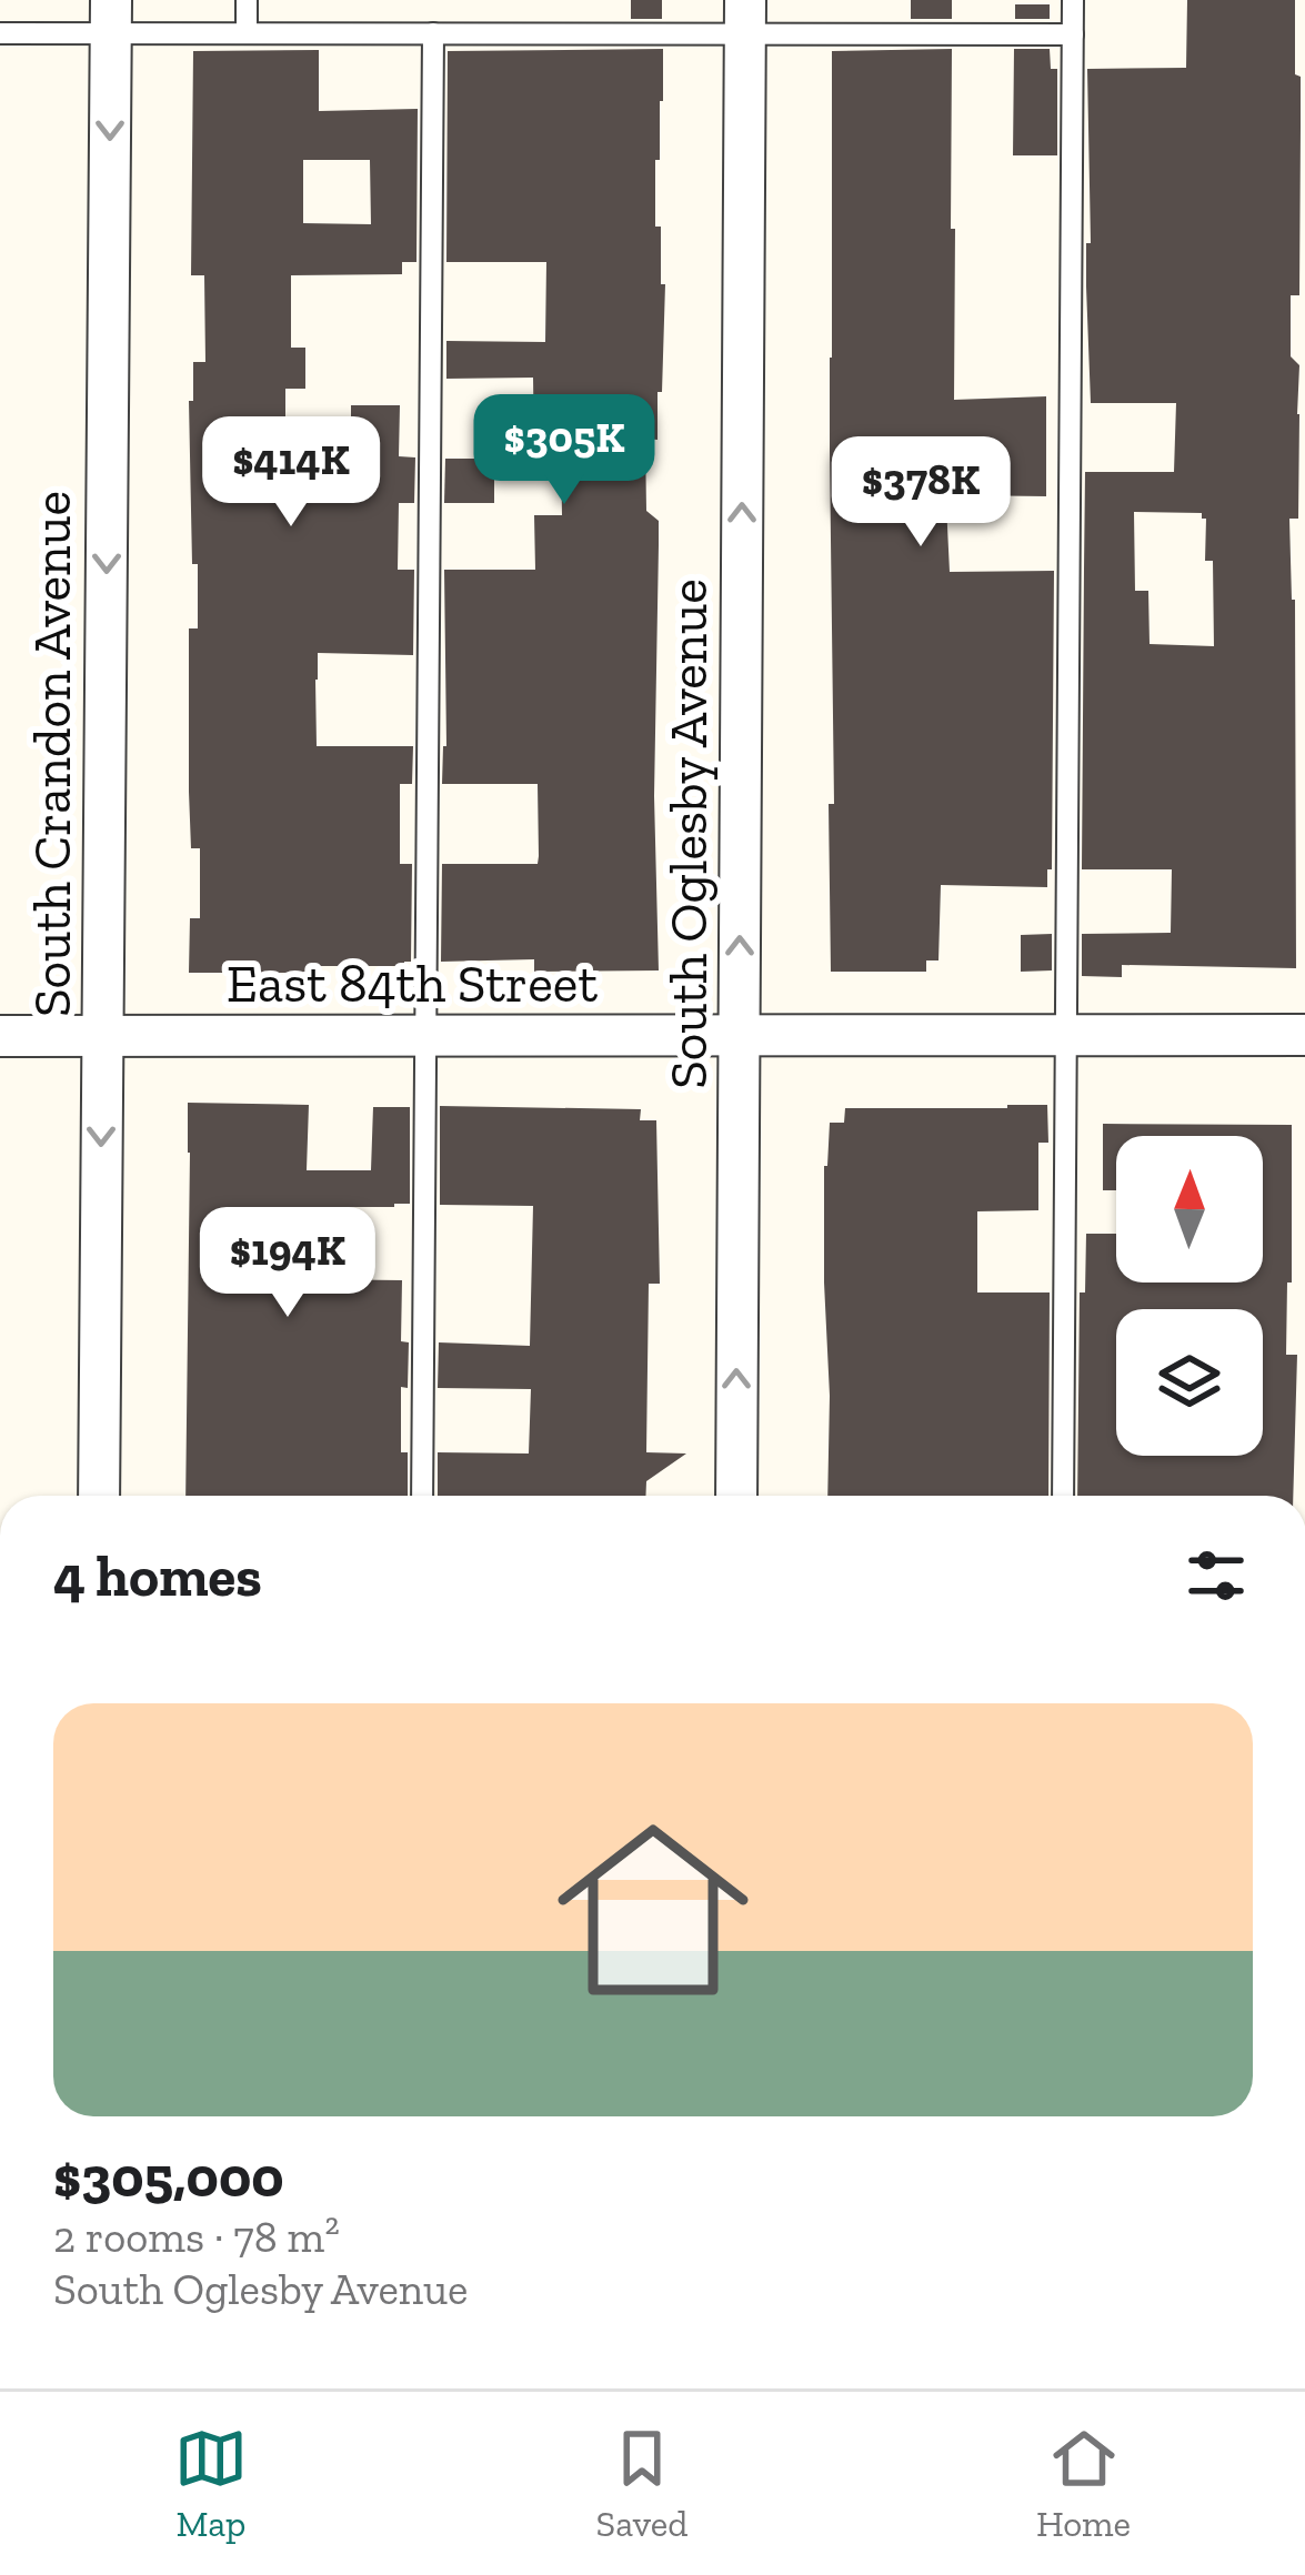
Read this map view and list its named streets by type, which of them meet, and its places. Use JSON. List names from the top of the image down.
{
  "streets": {
    "street": ["South Crandon Avenue", "South Oglesby Avenue", "East 84th Street"]
  },
  "crossings": [
    ["South Crandon Avenue", "East 84th Street"],
    ["South Oglesby Avenue", "East 84th Street"]
  ],
  "one_way": ["South Crandon Avenue", "South Oglesby Avenue"],
  "north": "top",
  "page": {
    "price": [
      "$305K",
      "$414K",
      "$378K",
      "$194K"
    ],
    "heading": "4 homes",
    "list": [
      {
        "name": "$305,000",
        "note": "2 rooms · 78 m² · South Oglesby Avenue"
      }
    ],
    "tabs": ["Map", "Saved", "Home"]
  }
}
